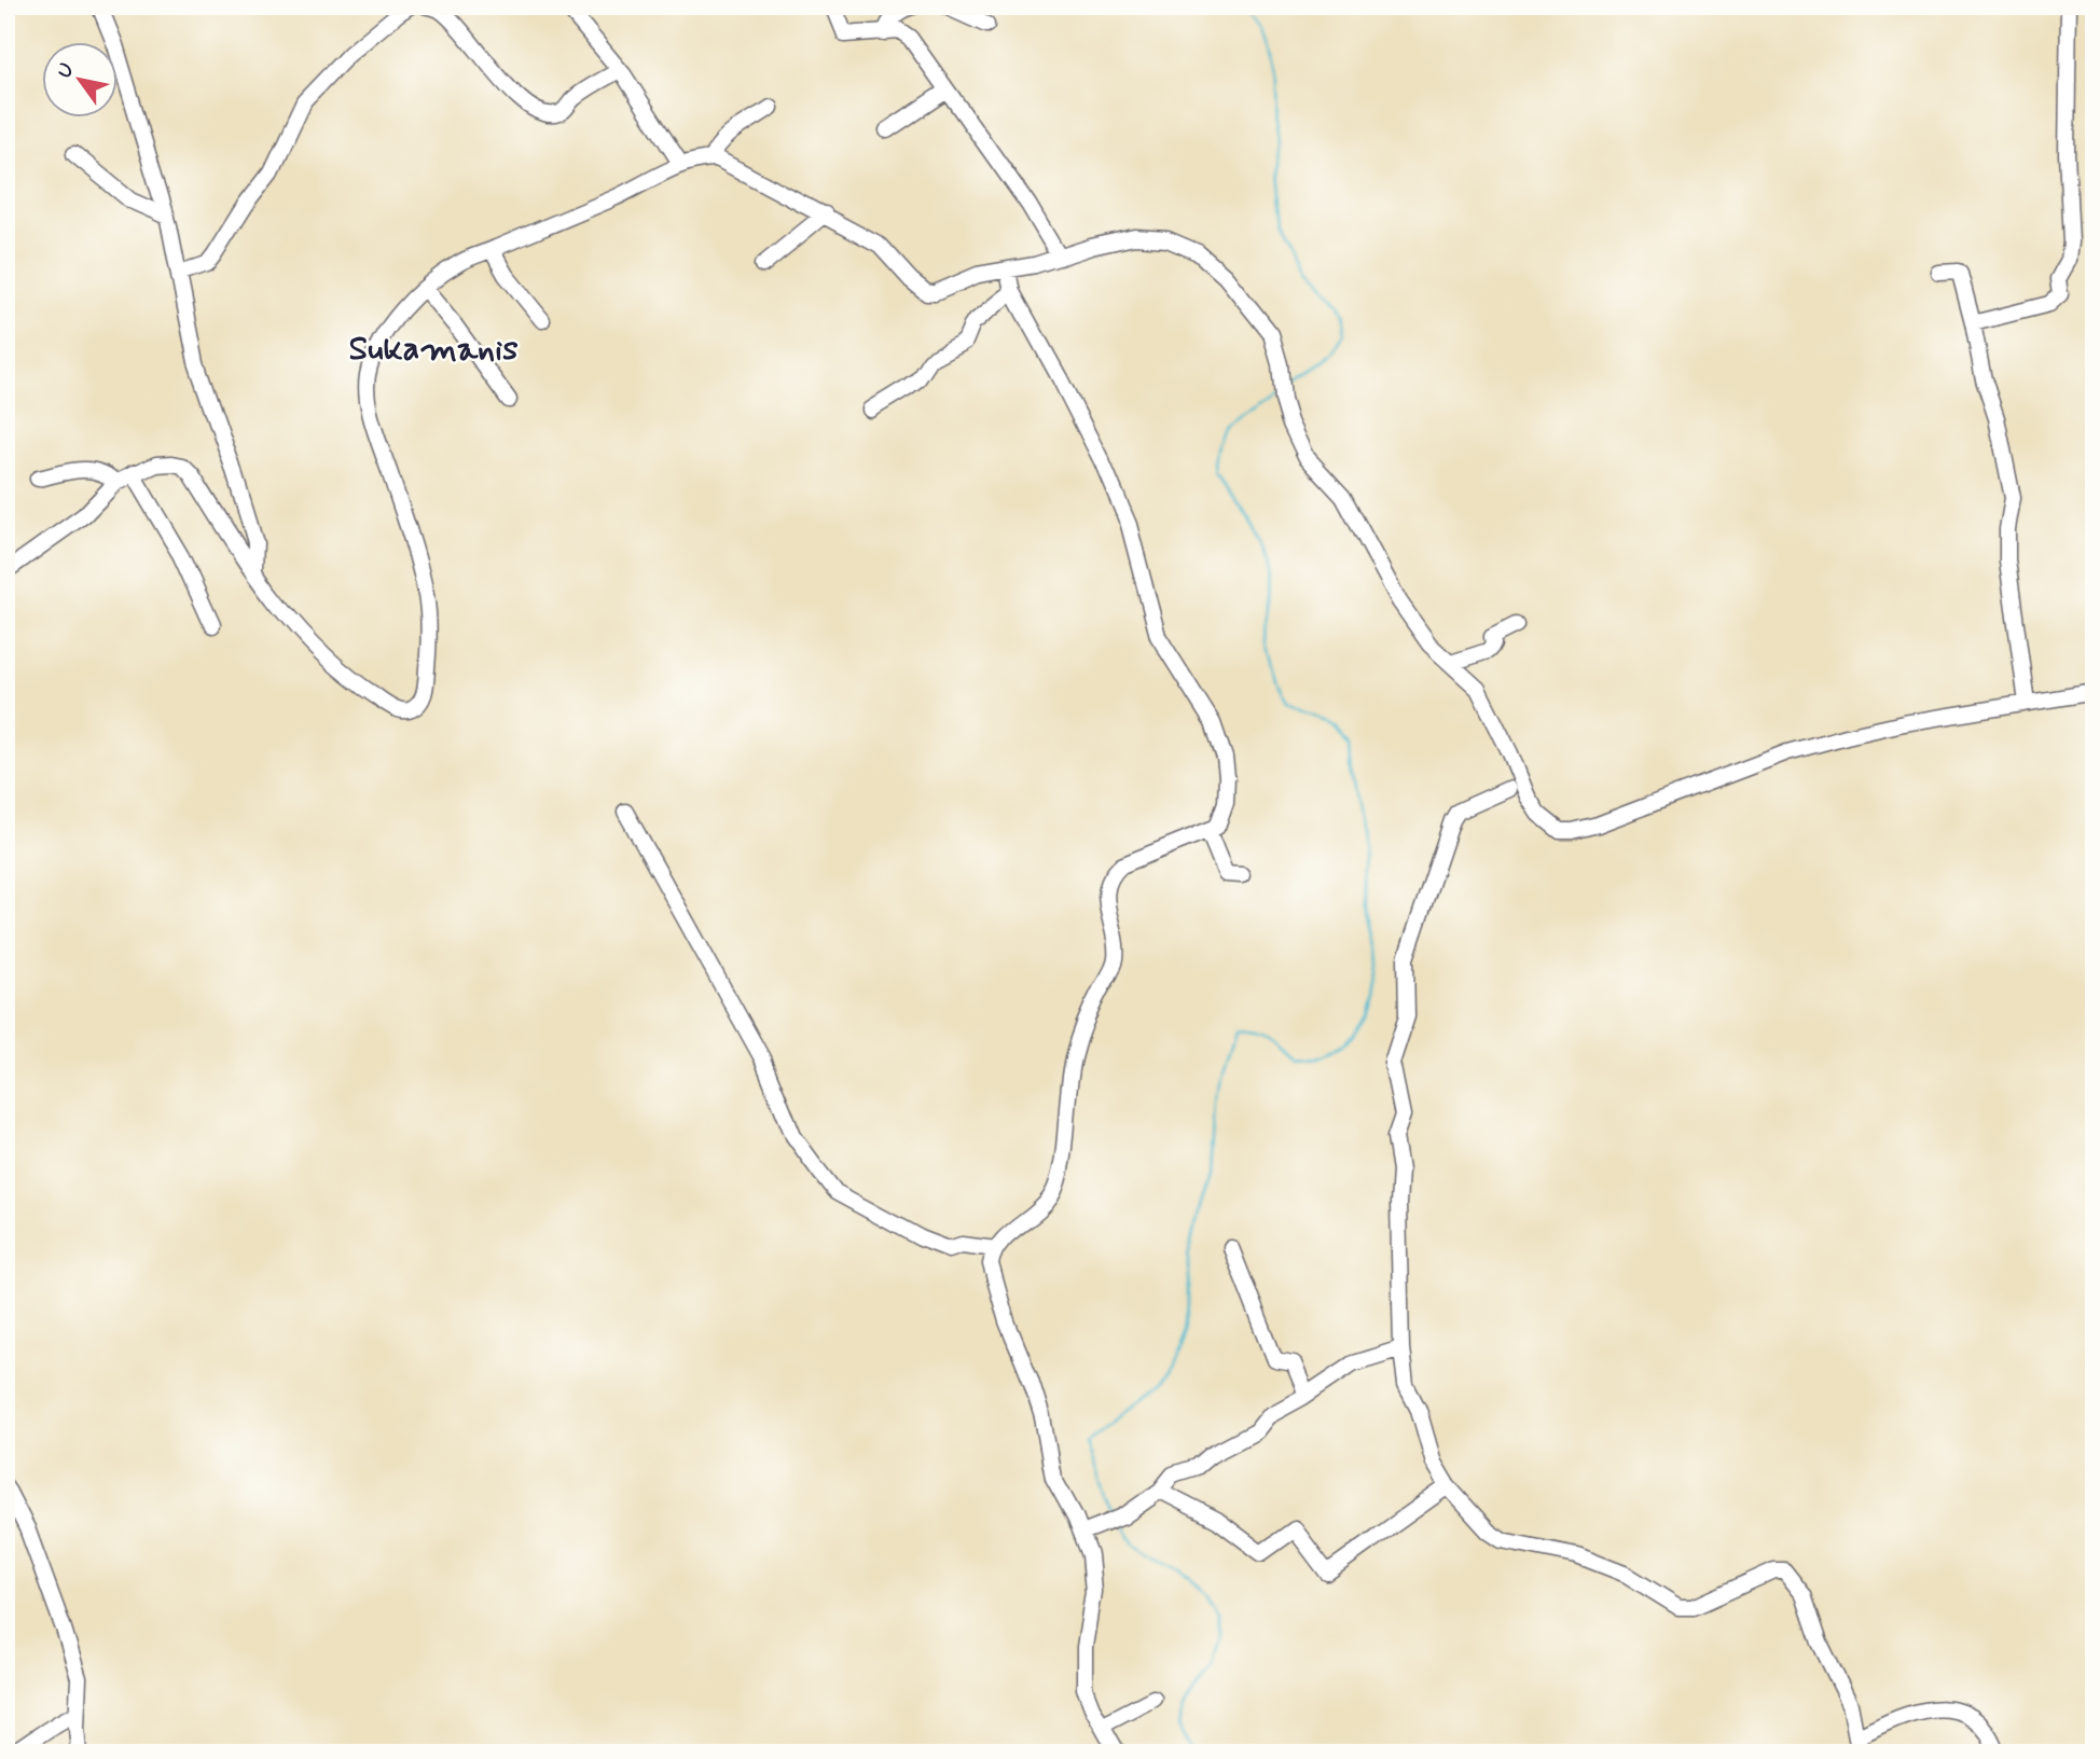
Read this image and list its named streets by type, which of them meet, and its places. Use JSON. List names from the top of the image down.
{
  "districts": ["Sukamanis"],
  "north": "top left"
}
